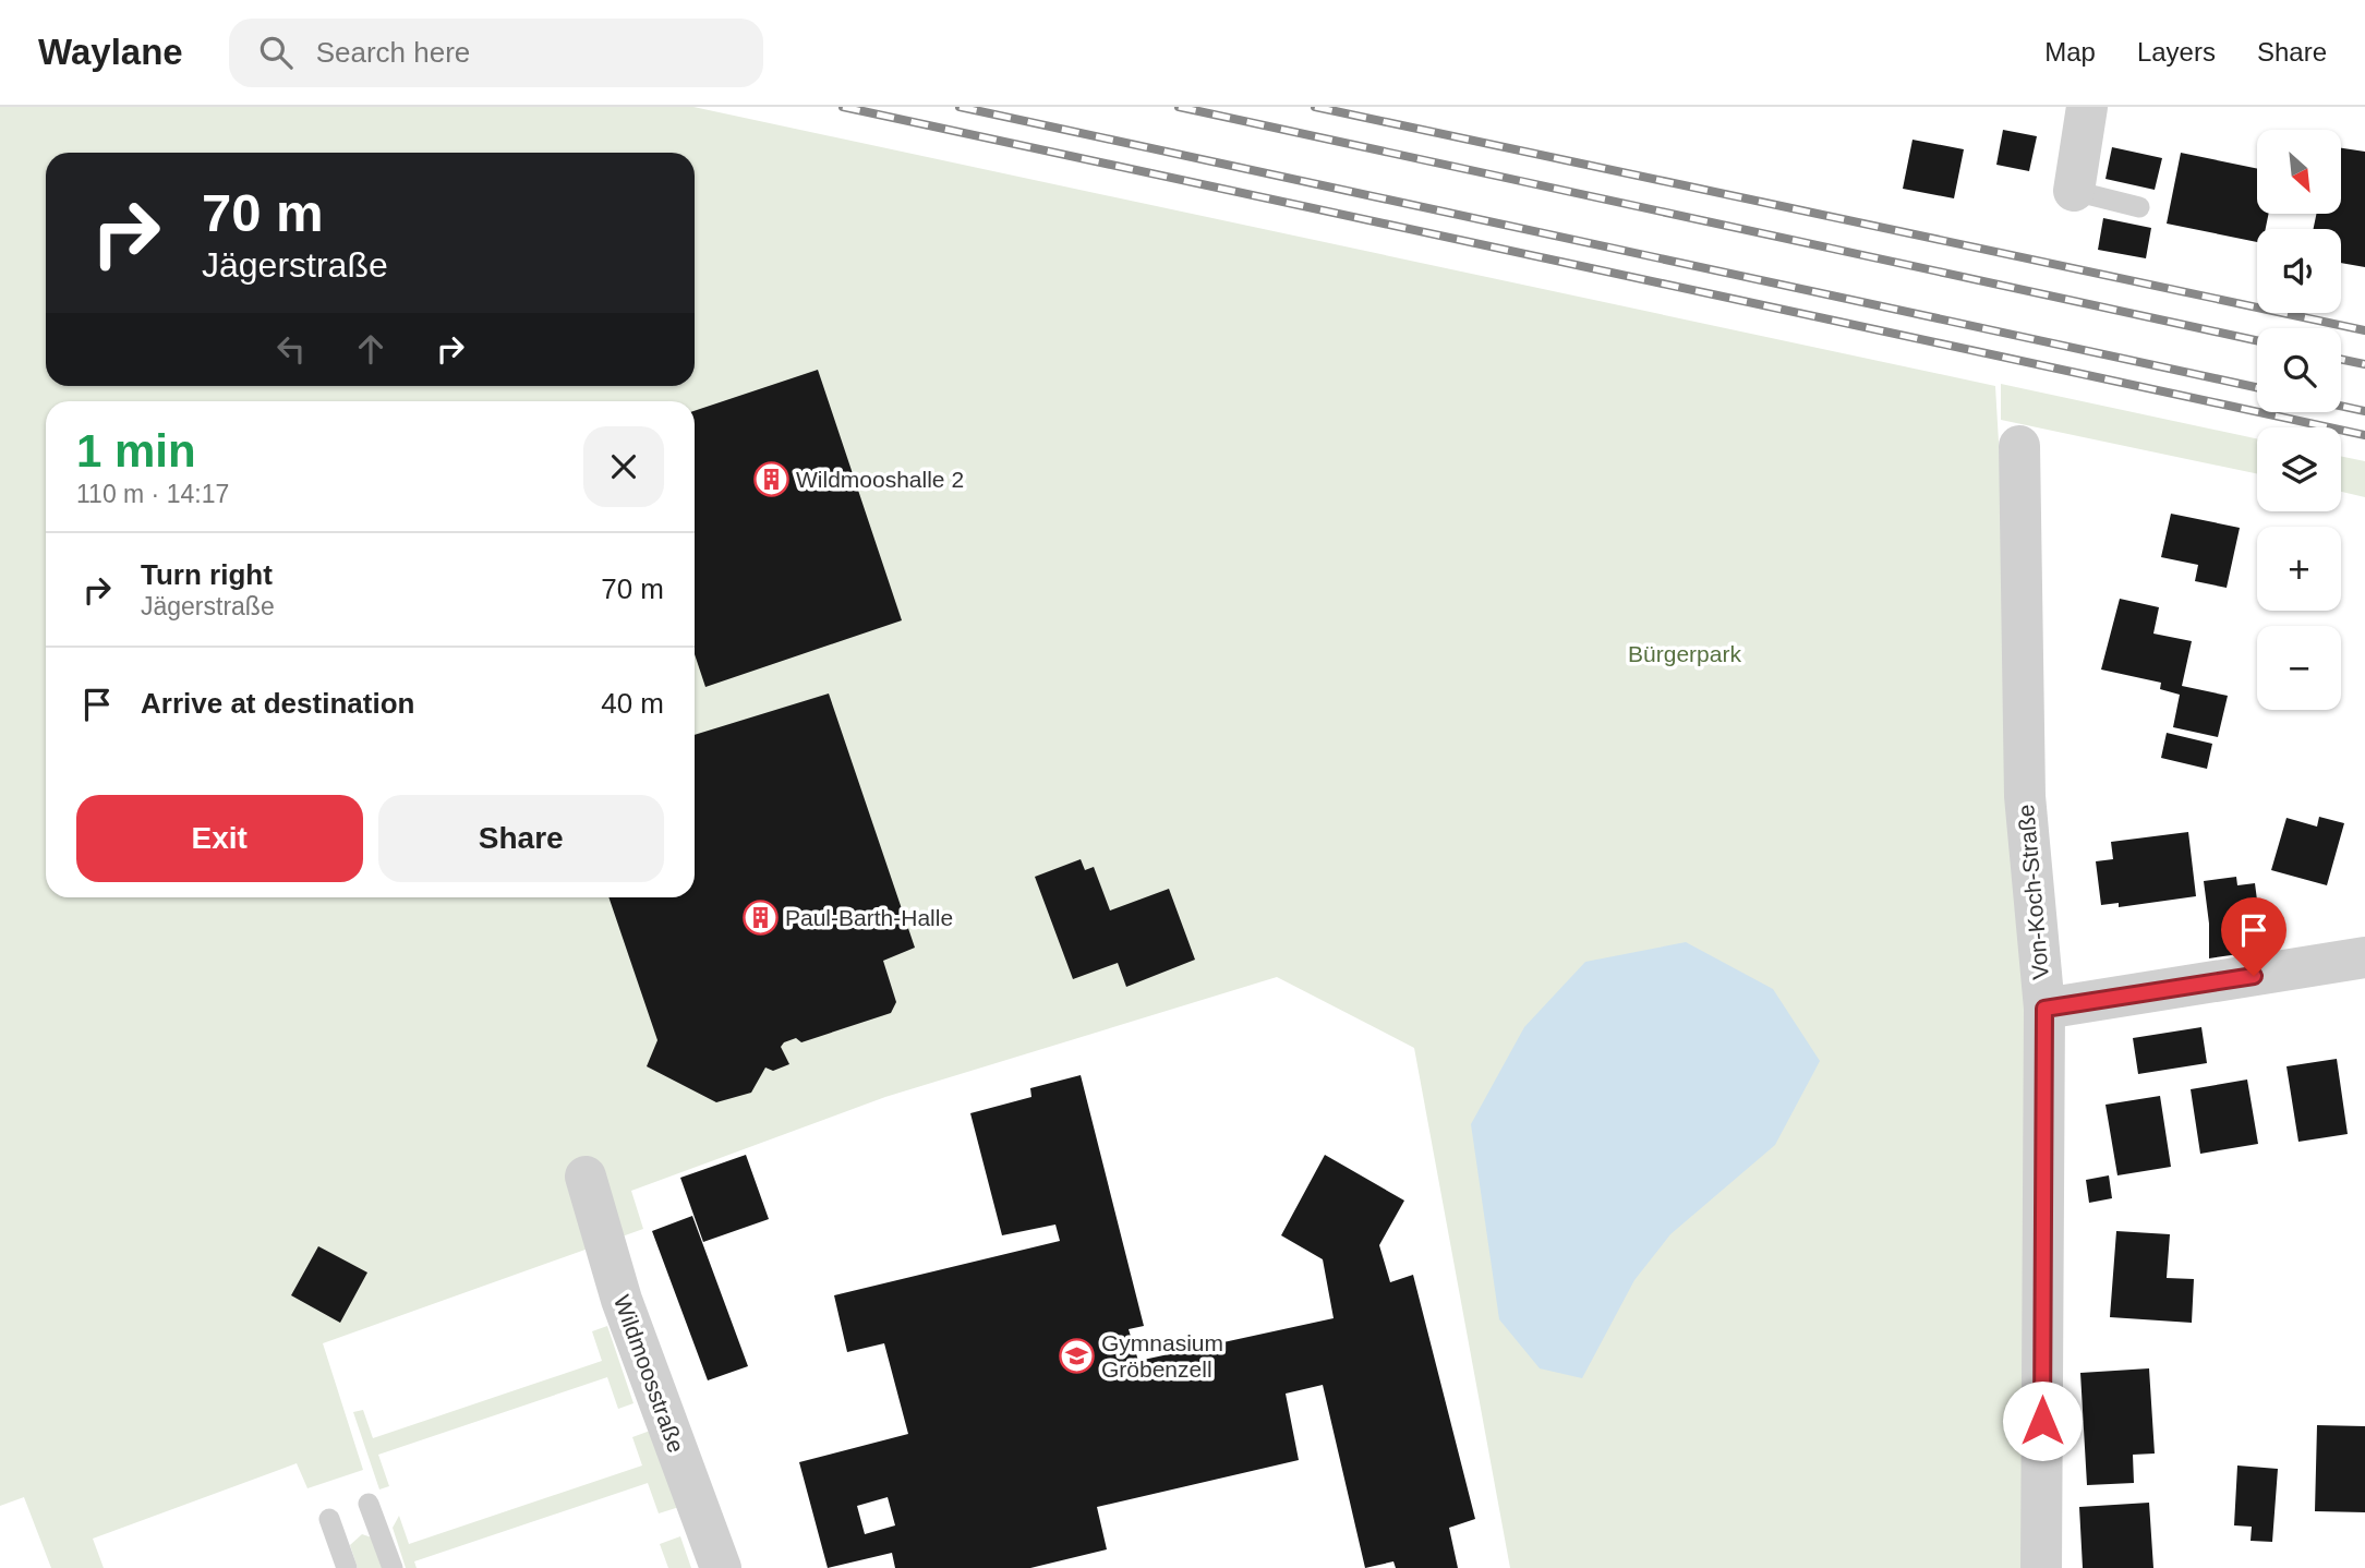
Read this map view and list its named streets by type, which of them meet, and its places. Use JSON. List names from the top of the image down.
{
  "streets": {
    "street": ["Von-Koch-Straße", "Wildmoosstraße"]
  },
  "parks": ["Bürgerpark"],
  "places": {
    "building": ["Wildmooshalle 2", "Paul-Barth-Halle"],
    "school or university": ["Gymnasium Gröbenzell"]
  },
  "north": "bottom right",
  "page": {
    "header": "Waylane",
    "search": "Search here",
    "nav": ["Map", "Layers", "Share"],
    "map_buttons": ["+", "−"],
    "turn": ["70 m", "Jägerstraße"],
    "heading": ["1 min", "110 m · 14:17"],
    "list": [
      {
        "name": "Turn right",
        "note": "Jägerstraße",
        "value": "70 m"
      },
      {
        "name": "Arrive at destination",
        "value": "40 m"
      }
    ],
    "buttons": ["Exit", "Share"]
  }
}
